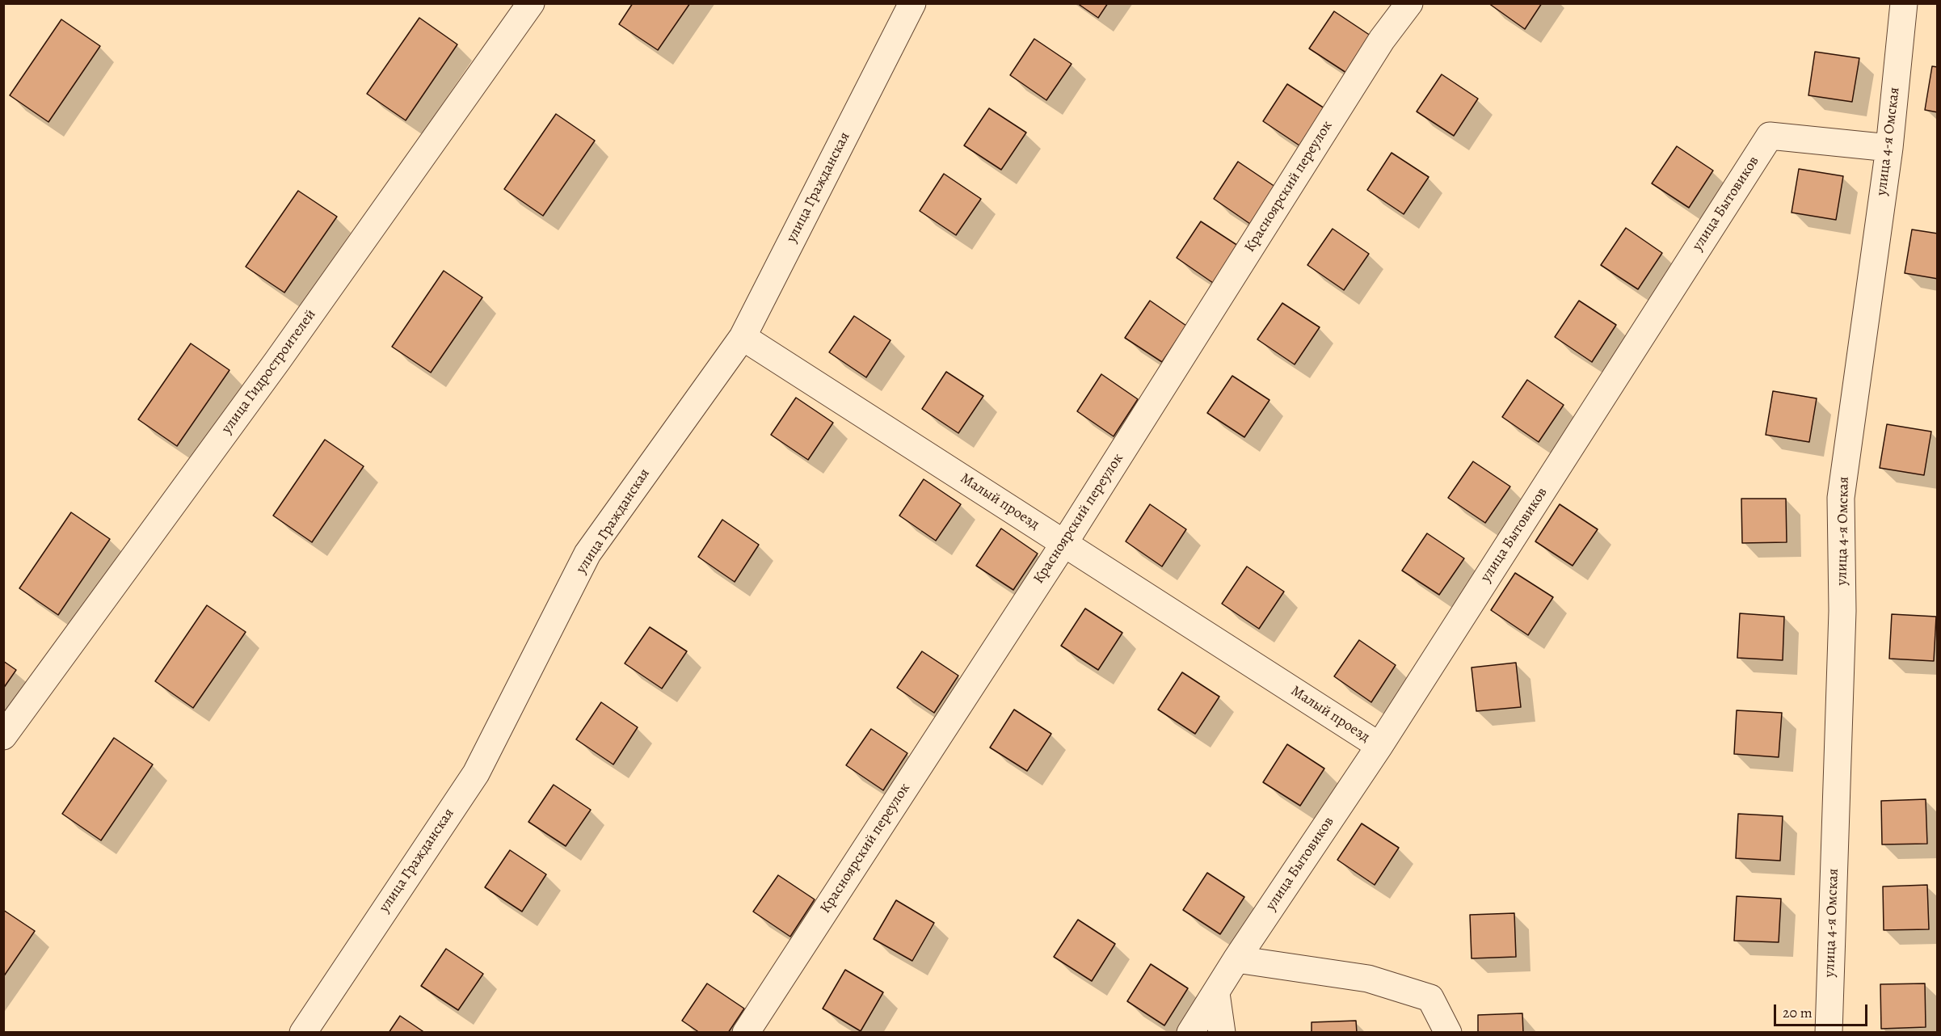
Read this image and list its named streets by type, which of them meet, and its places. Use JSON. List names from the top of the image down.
{
  "streets": {
    "street": [
      "улица 4-я Омская",
      "Красноярский переулок",
      "улица Гражданская",
      "улица Бытовиков",
      "улица Гидростроителей",
      "Малый проезд"
    ]
  },
  "crossings": [
    ["улица 4-я Омская", "улица Бытовиков"],
    ["Красноярский переулок", "Малый проезд"],
    ["улица Гражданская", "Малый проезд"],
    ["улица Бытовиков", "Малый проезд"]
  ],
  "scale_bar": "20 m"
}
